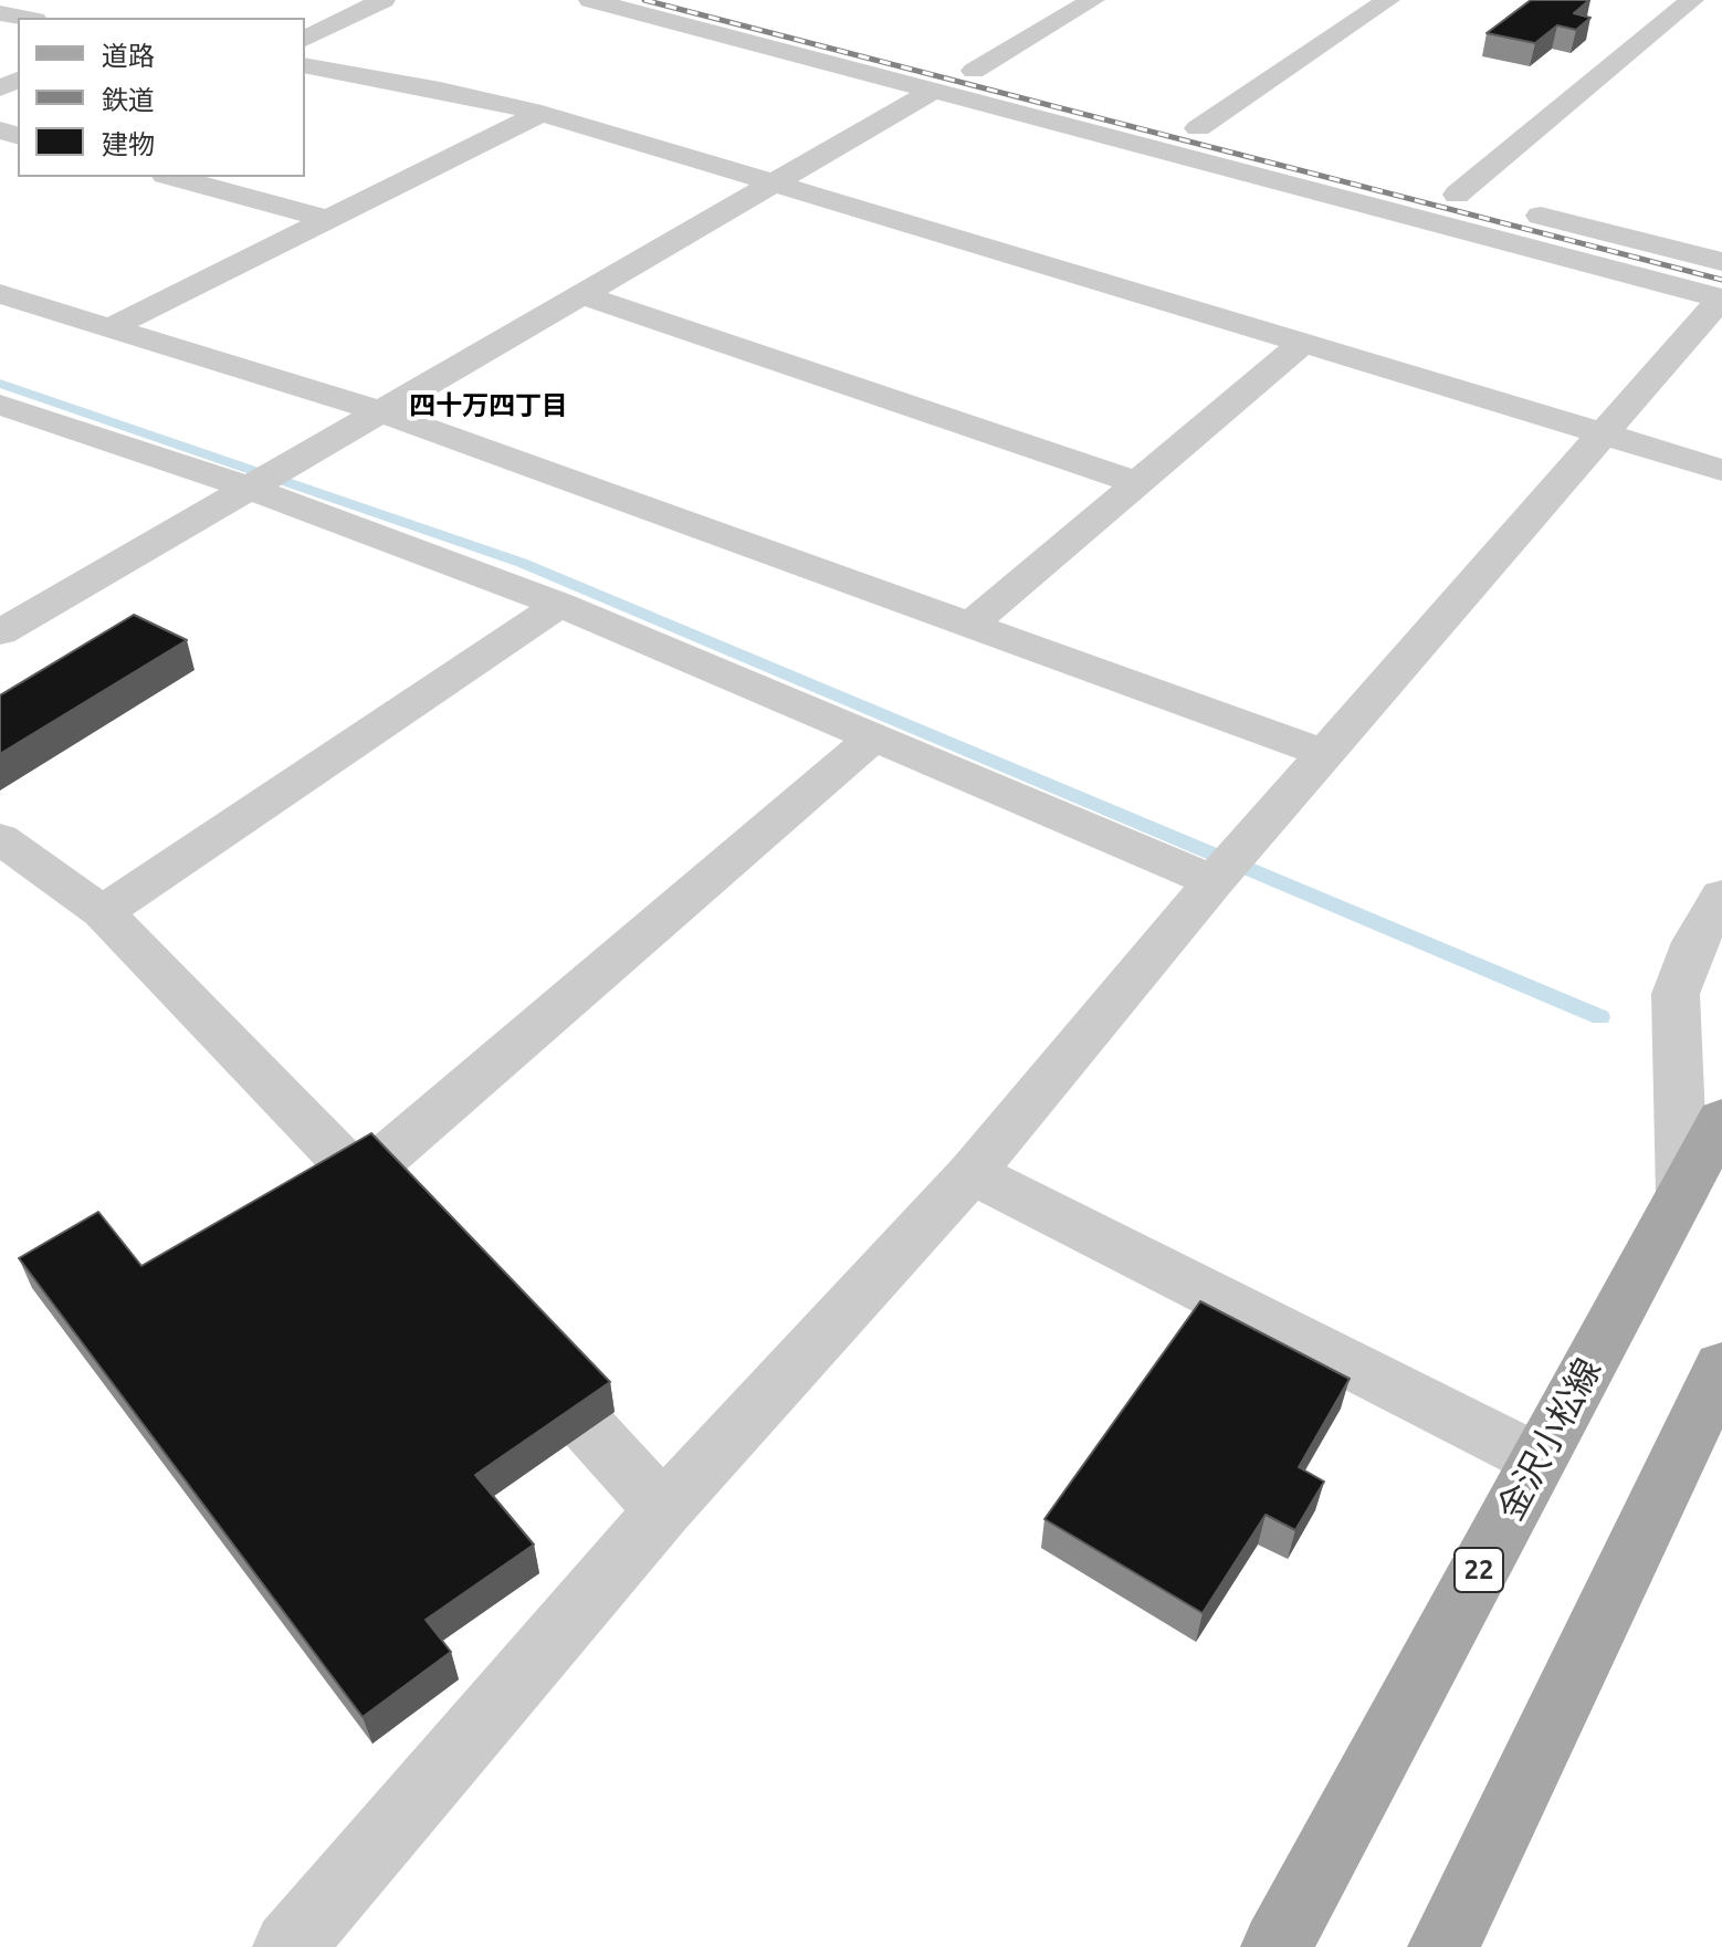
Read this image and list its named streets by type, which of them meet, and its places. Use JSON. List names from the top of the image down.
{
  "streets": {
    "main road": ["金沢小松線", "22"]
  },
  "districts": ["四十万四丁目"],
  "legend": ["道路", "鉄道", "建物"]
}
